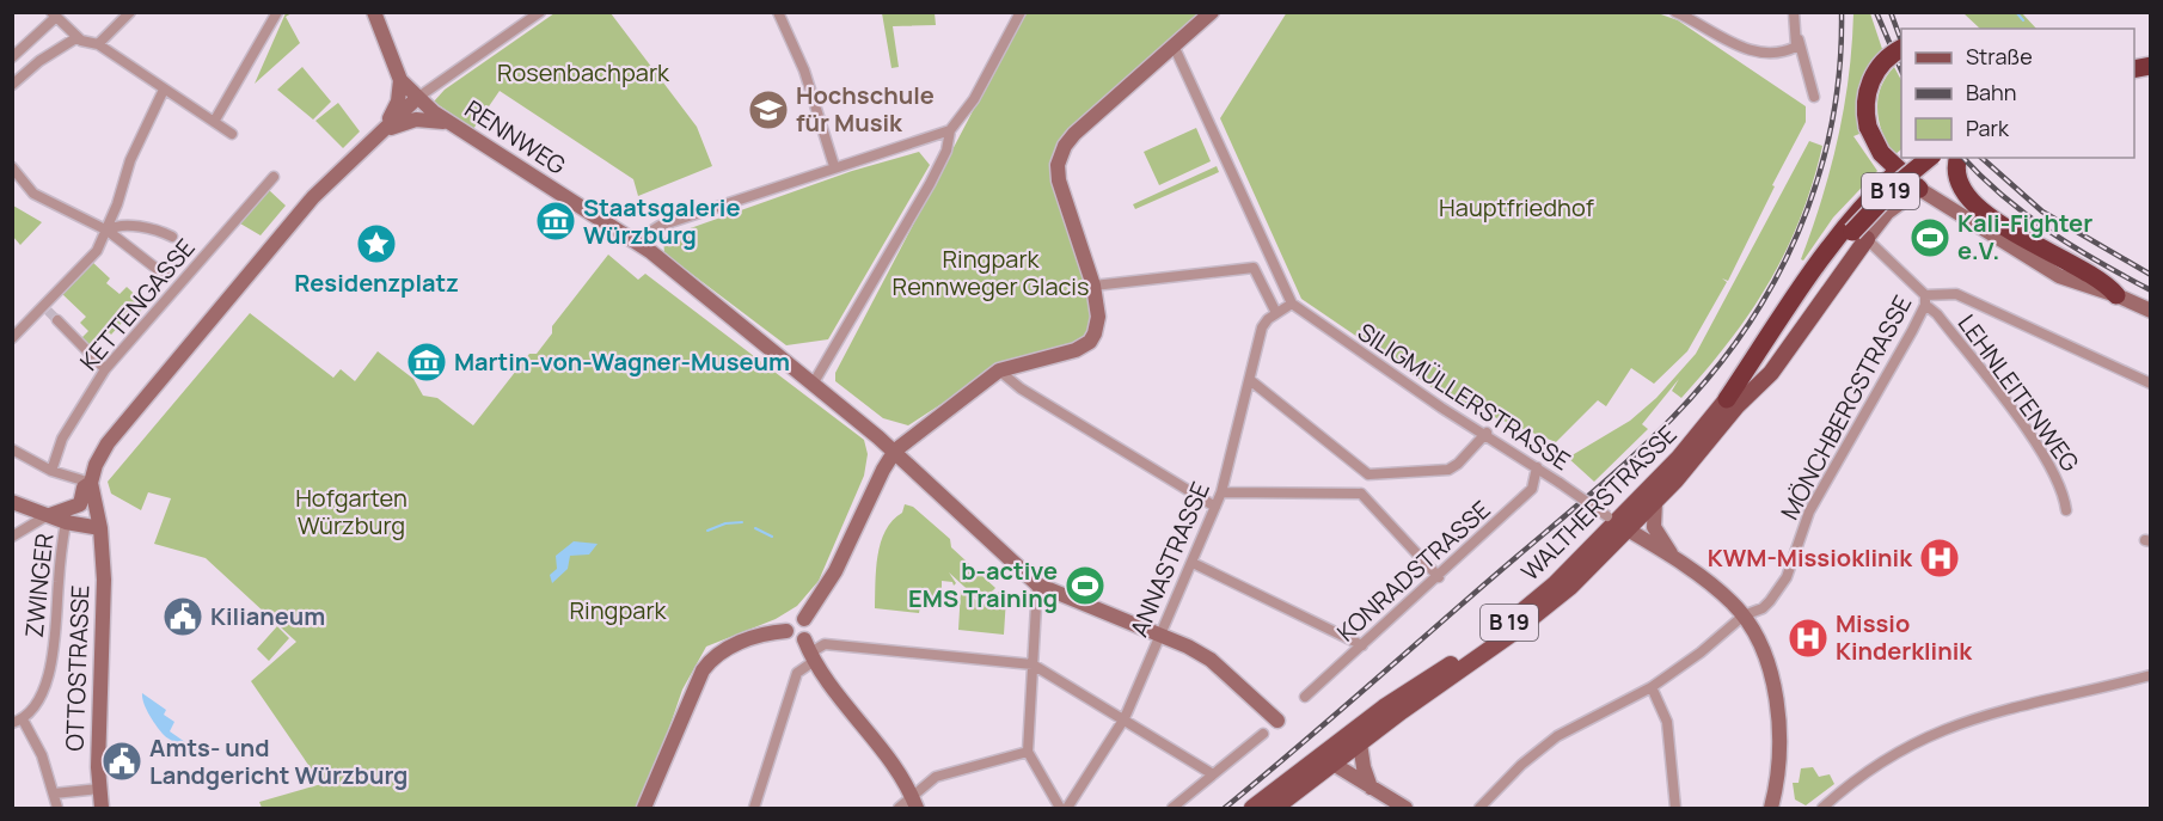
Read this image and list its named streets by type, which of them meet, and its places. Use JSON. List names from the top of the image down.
{
  "streets": {
    "highway": ["B 19"],
    "main road": ["WALTHERSTRASSE"],
    "street": [
      "RENNWEG",
      "KETTENGASSE",
      "LEHNLEITENWEG",
      "SILIGMÜLLERSTRASSE",
      "MÖNCHBERGSTRASSE",
      "ANNASTRASSE",
      "KONRADSTRASSE",
      "ZWINGER",
      "OTTOSTRASSE"
    ]
  },
  "crossings": [
    ["B 19", "LEHNLEITENWEG"],
    ["B 19", "WALTHERSTRASSE"],
    ["LEHNLEITENWEG", "MÖNCHBERGSTRASSE"],
    ["SILIGMÜLLERSTRASSE", "WALTHERSTRASSE"],
    ["SILIGMÜLLERSTRASSE", "ANNASTRASSE"],
    ["SILIGMÜLLERSTRASSE", "KONRADSTRASSE"]
  ],
  "parks": [
    "Rosenbachpark",
    "Hauptfriedhof",
    "Ringpark Rennweger Glacis",
    "Hofgarten Würzburg",
    "Ringpark"
  ],
  "places": {
    "school or university": ["Hochschule für Musik"],
    "museum": ["Staatsgalerie Würzburg", "Martin-von-Wagner-Museum"],
    "sports": ["Kali-Fighter e.V.", "b-active EMS Training"],
    "place": ["Residenzplatz"],
    "hospital": ["KWM-Missioklinik", "Missio Kinderklinik"],
    "public building": ["Kilianeum", "Amts- und Landgericht Würzburg"]
  },
  "legend": ["Straße", "Bahn", "Park"]
}
